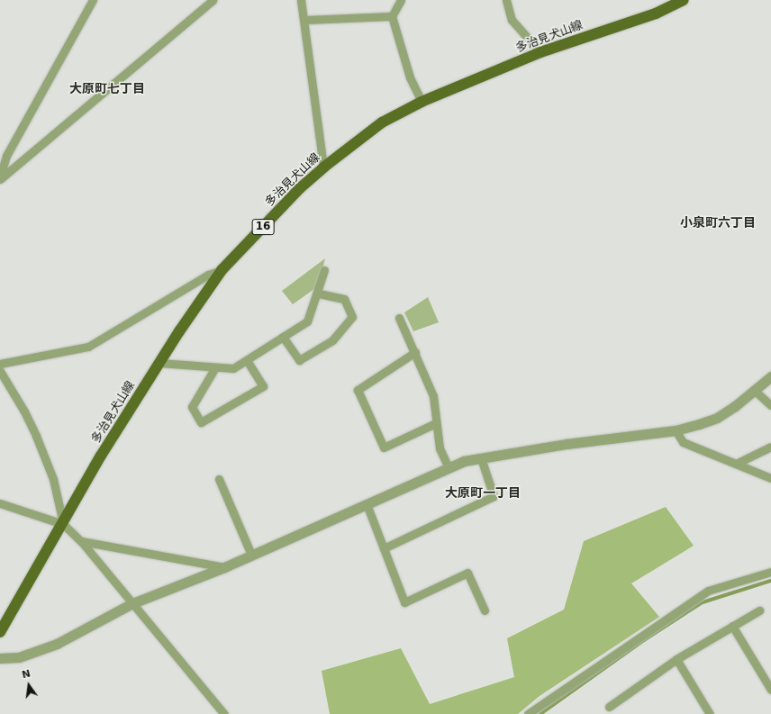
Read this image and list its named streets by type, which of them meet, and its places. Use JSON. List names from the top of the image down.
{
  "streets": {
    "main road": ["多治見犬山線", "16"]
  },
  "districts": ["大原町七丁目", "小泉町六丁目", "大原町一丁目"],
  "north": "top"
}
